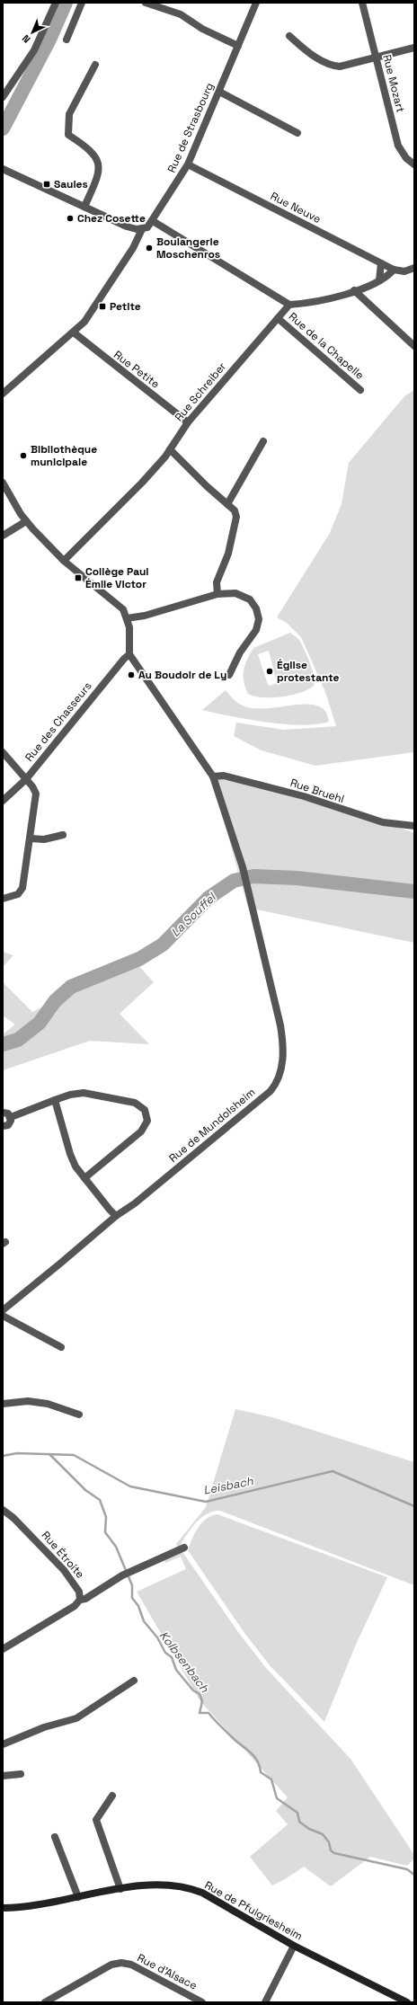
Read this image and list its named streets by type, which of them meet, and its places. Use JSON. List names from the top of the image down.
{
  "streets": {
    "main road": ["Rue de Pfulgriesheim"],
    "street": [
      "Rue Mozart",
      "Rue de Strasbourg",
      "Rue Neuve",
      "Rue de la Chapelle",
      "Rue Petite",
      "Rue Schreiber",
      "Rue des Chasseurs",
      "Rue Bruehl",
      "Rue de Mundolsheim",
      "Rue Étroite",
      "Rue d'Alsace"
    ]
  },
  "crossings": [
    ["Rue de Strasbourg", "Rue Neuve"],
    ["Rue de la Chapelle", "Rue Schreiber"],
    ["Rue Petite", "Rue Schreiber"],
    ["Rue des Chasseurs", "Rue de Mundolsheim"],
    ["Rue Bruehl", "Rue de Mundolsheim"]
  ],
  "water": ["La Souffel", "Leisbach", "Kolbsenbach"],
  "places": {
    "transit": ["Saules", "Petite", "Collège Paul Émile Victor"],
    "other": [
      "Chez Cosette",
      "Boulangerie Moschenros",
      "Bibliothèque municipale",
      "Église protestante",
      "Au Boudoir de Ly"
    ]
  },
  "north": "bottom left"
}
